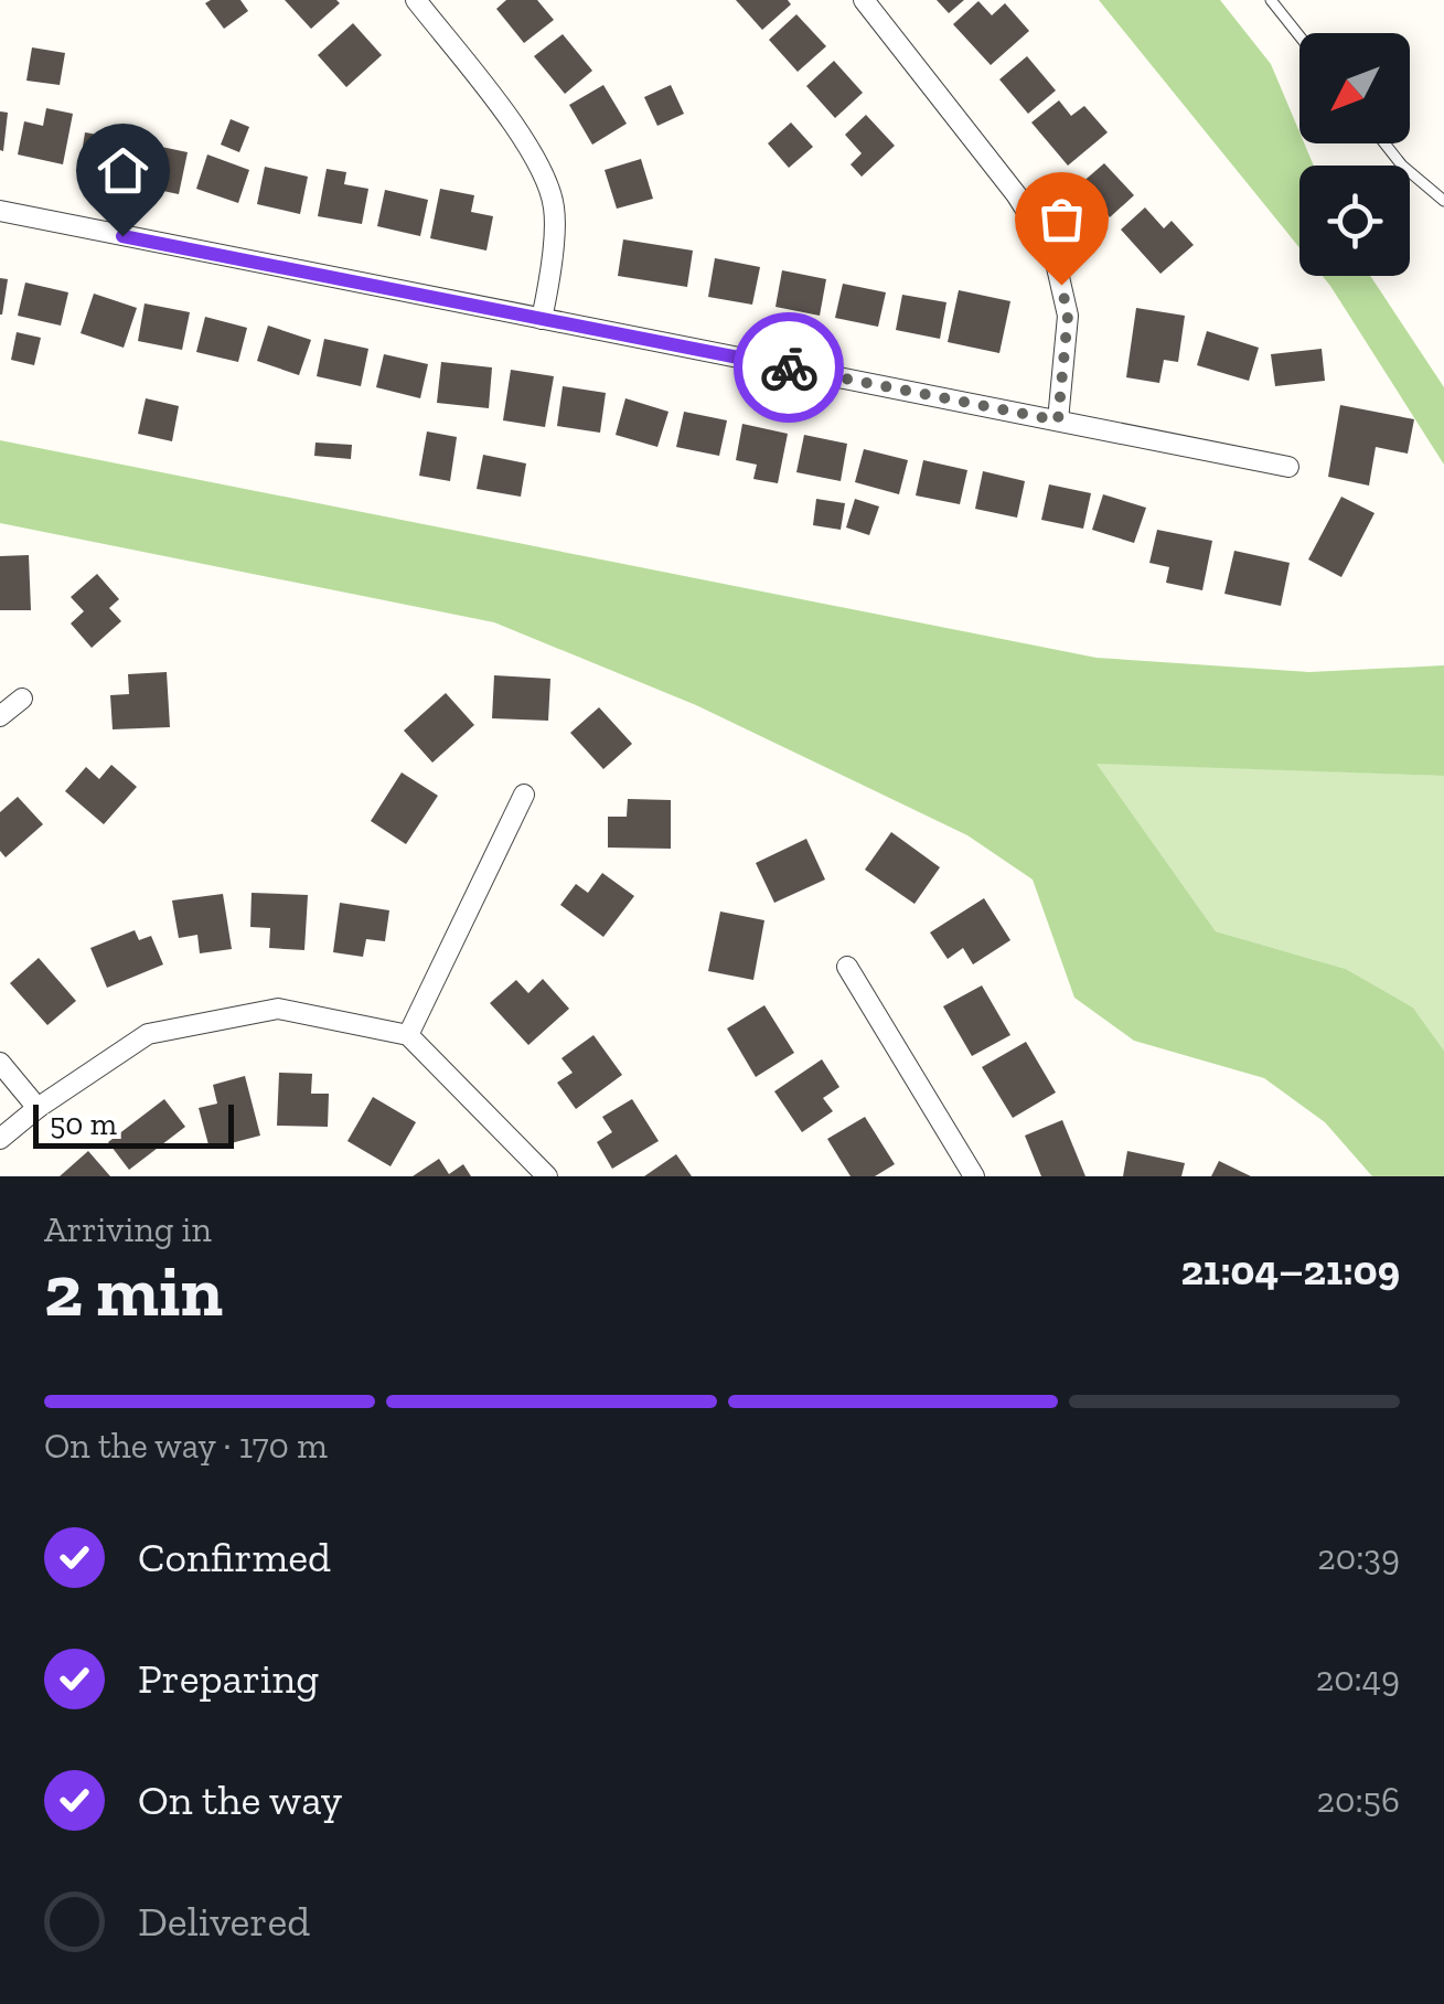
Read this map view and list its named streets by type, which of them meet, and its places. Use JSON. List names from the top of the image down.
{
  "scale_bar": "50 m",
  "north": "bottom left",
  "page": {
    "scale": "50 m",
    "heading": ["2 min", "Arriving in", "21:04–21:09"],
    "bar": "On the way · 170 m",
    "list": [
      ["Confirmed", "20:39"],
      ["Preparing", "20:49"],
      ["On the way", "20:56"],
      "Delivered"
    ]
  }
}
